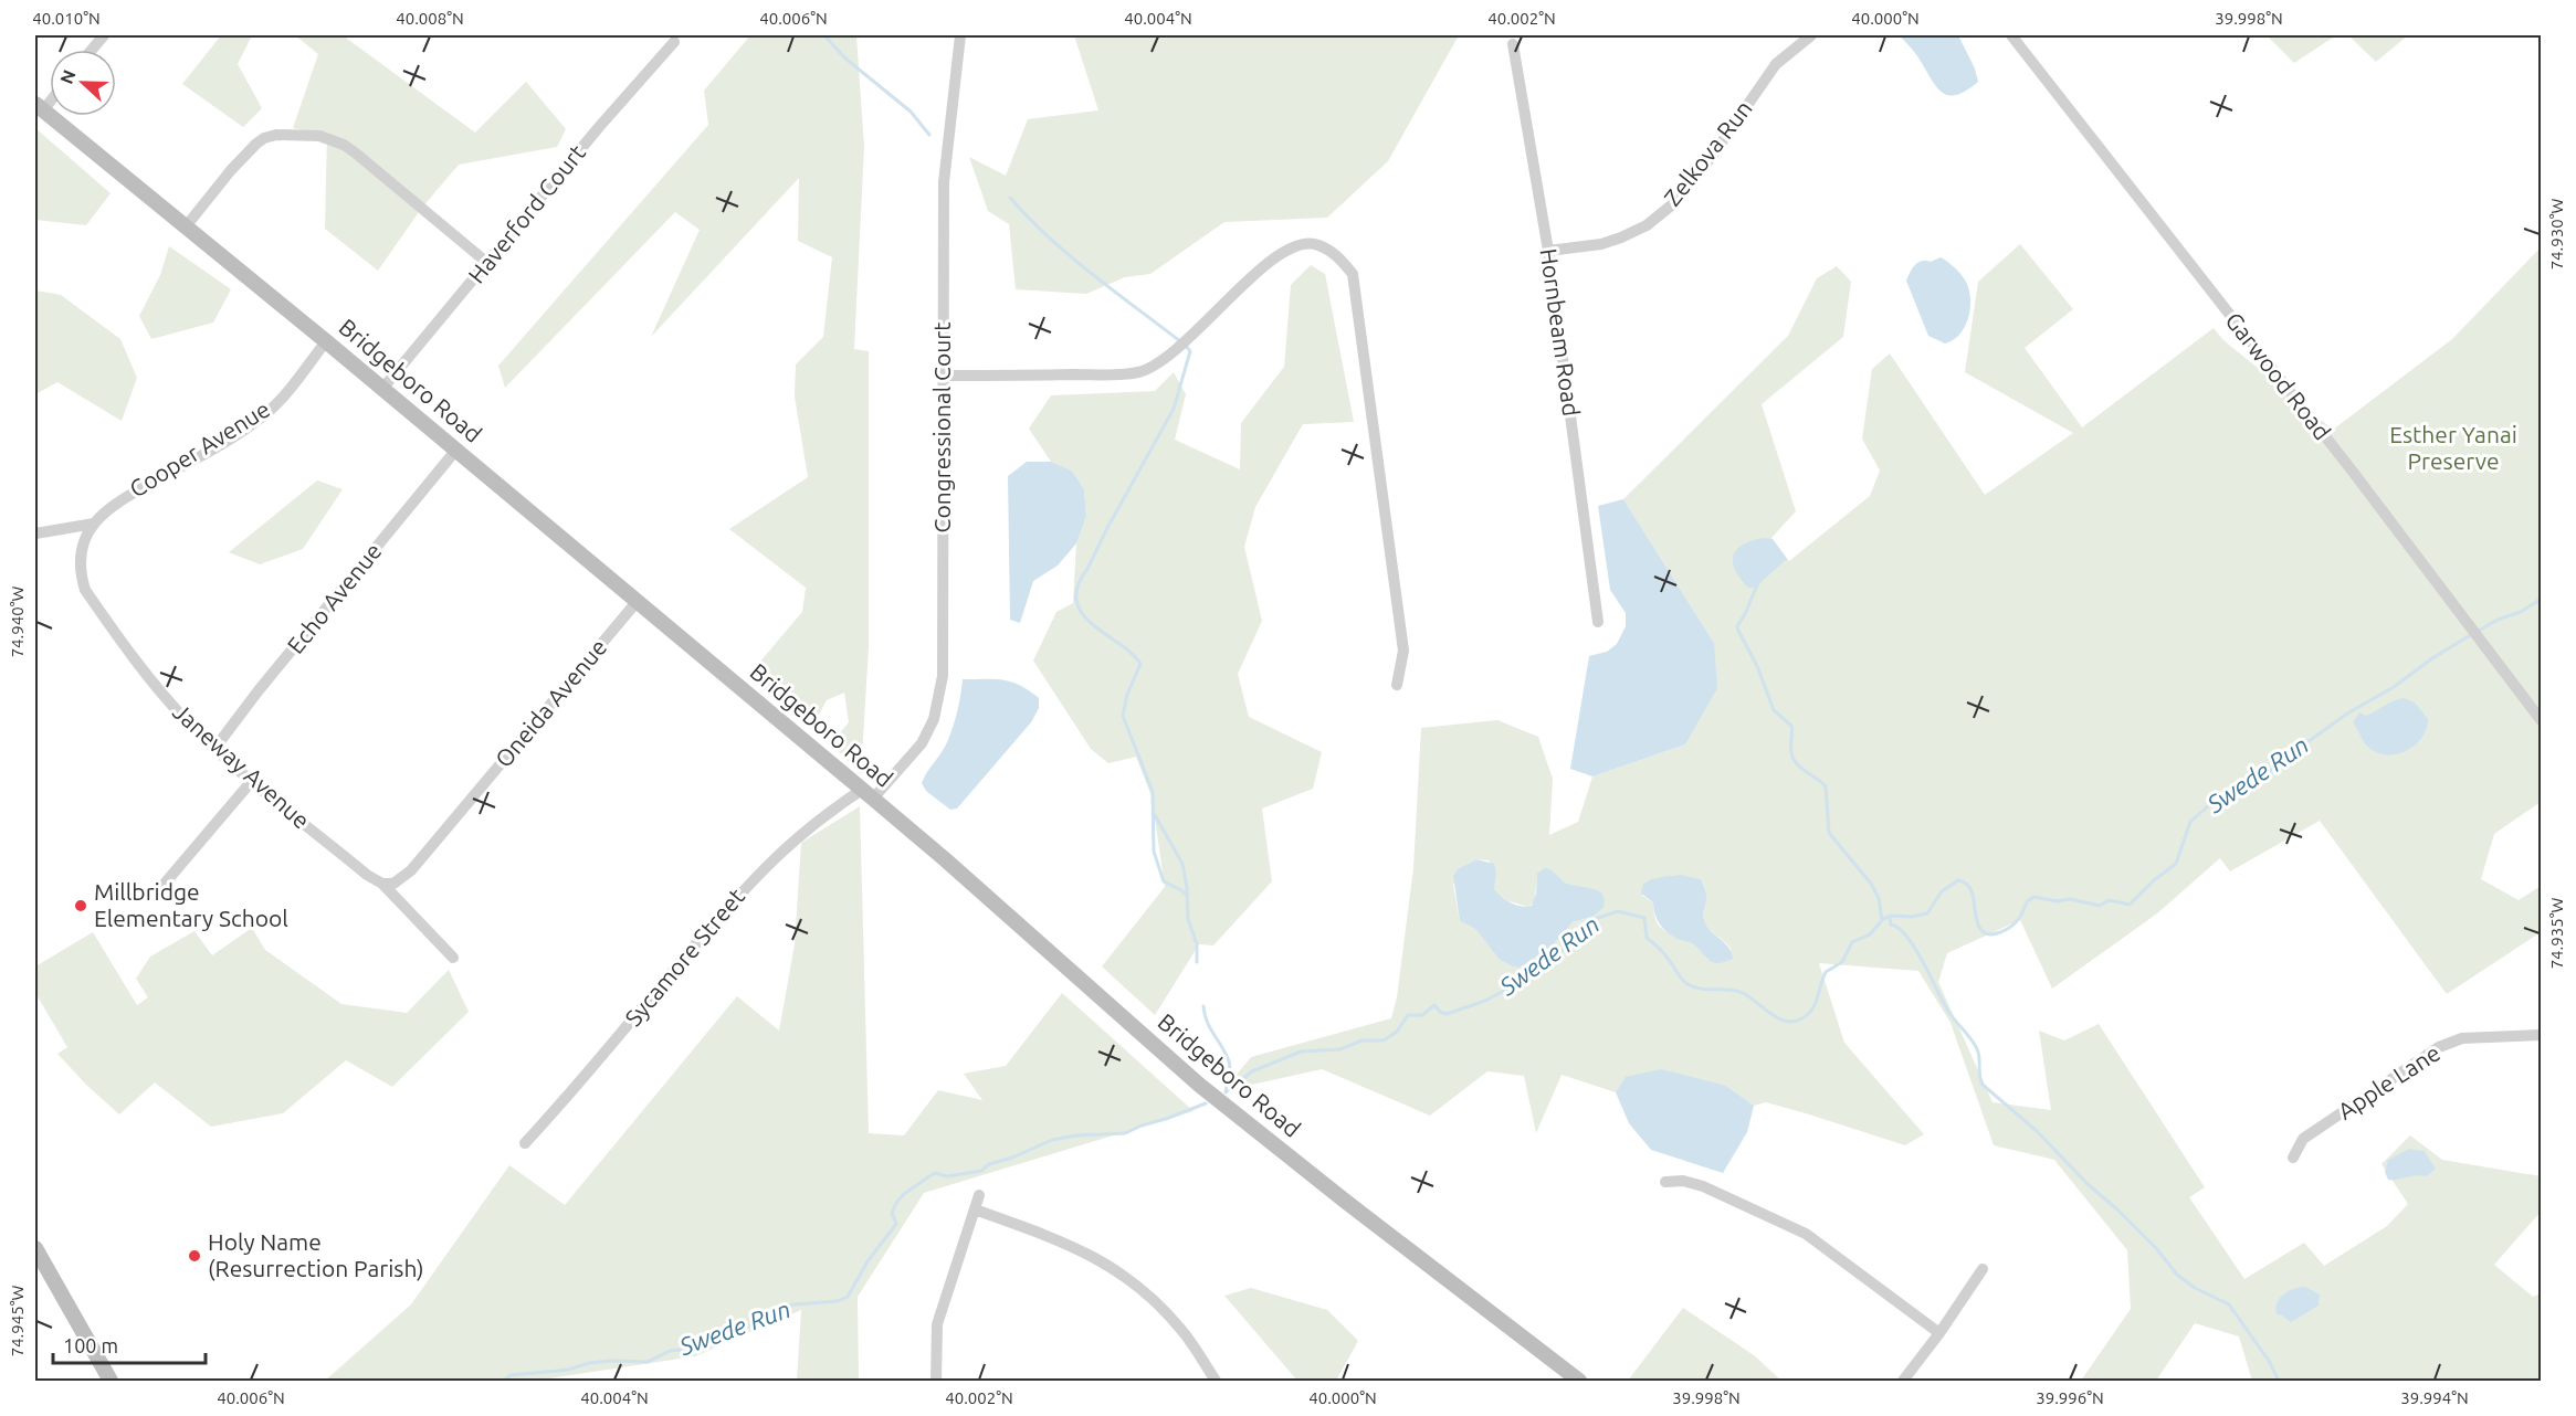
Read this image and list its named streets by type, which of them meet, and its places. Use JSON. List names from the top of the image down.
{
  "streets": {
    "main road": ["Bridgeboro Road"],
    "street": [
      "Zelkova Run",
      "Haverford Court",
      "Hornbeam Road",
      "Garwood Road",
      "Congressional Court",
      "Cooper Avenue",
      "Echo Avenue",
      "Oneida Avenue",
      "Janeway Avenue",
      "Sycamore Street",
      "Apple Lane"
    ]
  },
  "crossings": [
    ["Zelkova Run", "Hornbeam Road"],
    ["Haverford Court", "Bridgeboro Road"],
    ["Bridgeboro Road", "Congressional Court"],
    ["Bridgeboro Road", "Cooper Avenue"],
    ["Bridgeboro Road", "Echo Avenue"],
    ["Bridgeboro Road", "Oneida Avenue"],
    ["Bridgeboro Road", "Sycamore Street"],
    ["Congressional Court", "Sycamore Street"],
    ["Cooper Avenue", "Janeway Avenue"],
    ["Echo Avenue", "Janeway Avenue"],
    ["Oneida Avenue", "Janeway Avenue"]
  ],
  "water": ["Swede Run"],
  "parks": ["Esther Yanai Preserve"],
  "places": ["Millbridge Elementary School", "Holy Name (Resurrection Parish)"],
  "scale_bar": "100 m",
  "north": "left",
  "coordinates": [
    "40.010°N",
    "40.008°N",
    "40.006°N",
    "40.004°N",
    "40.002°N",
    "40.000°N",
    "39.998°N",
    "74.930°W",
    "74.940°W",
    "74.935°W",
    "74.945°W",
    "39.996°N",
    "39.994°N"
  ]
}
